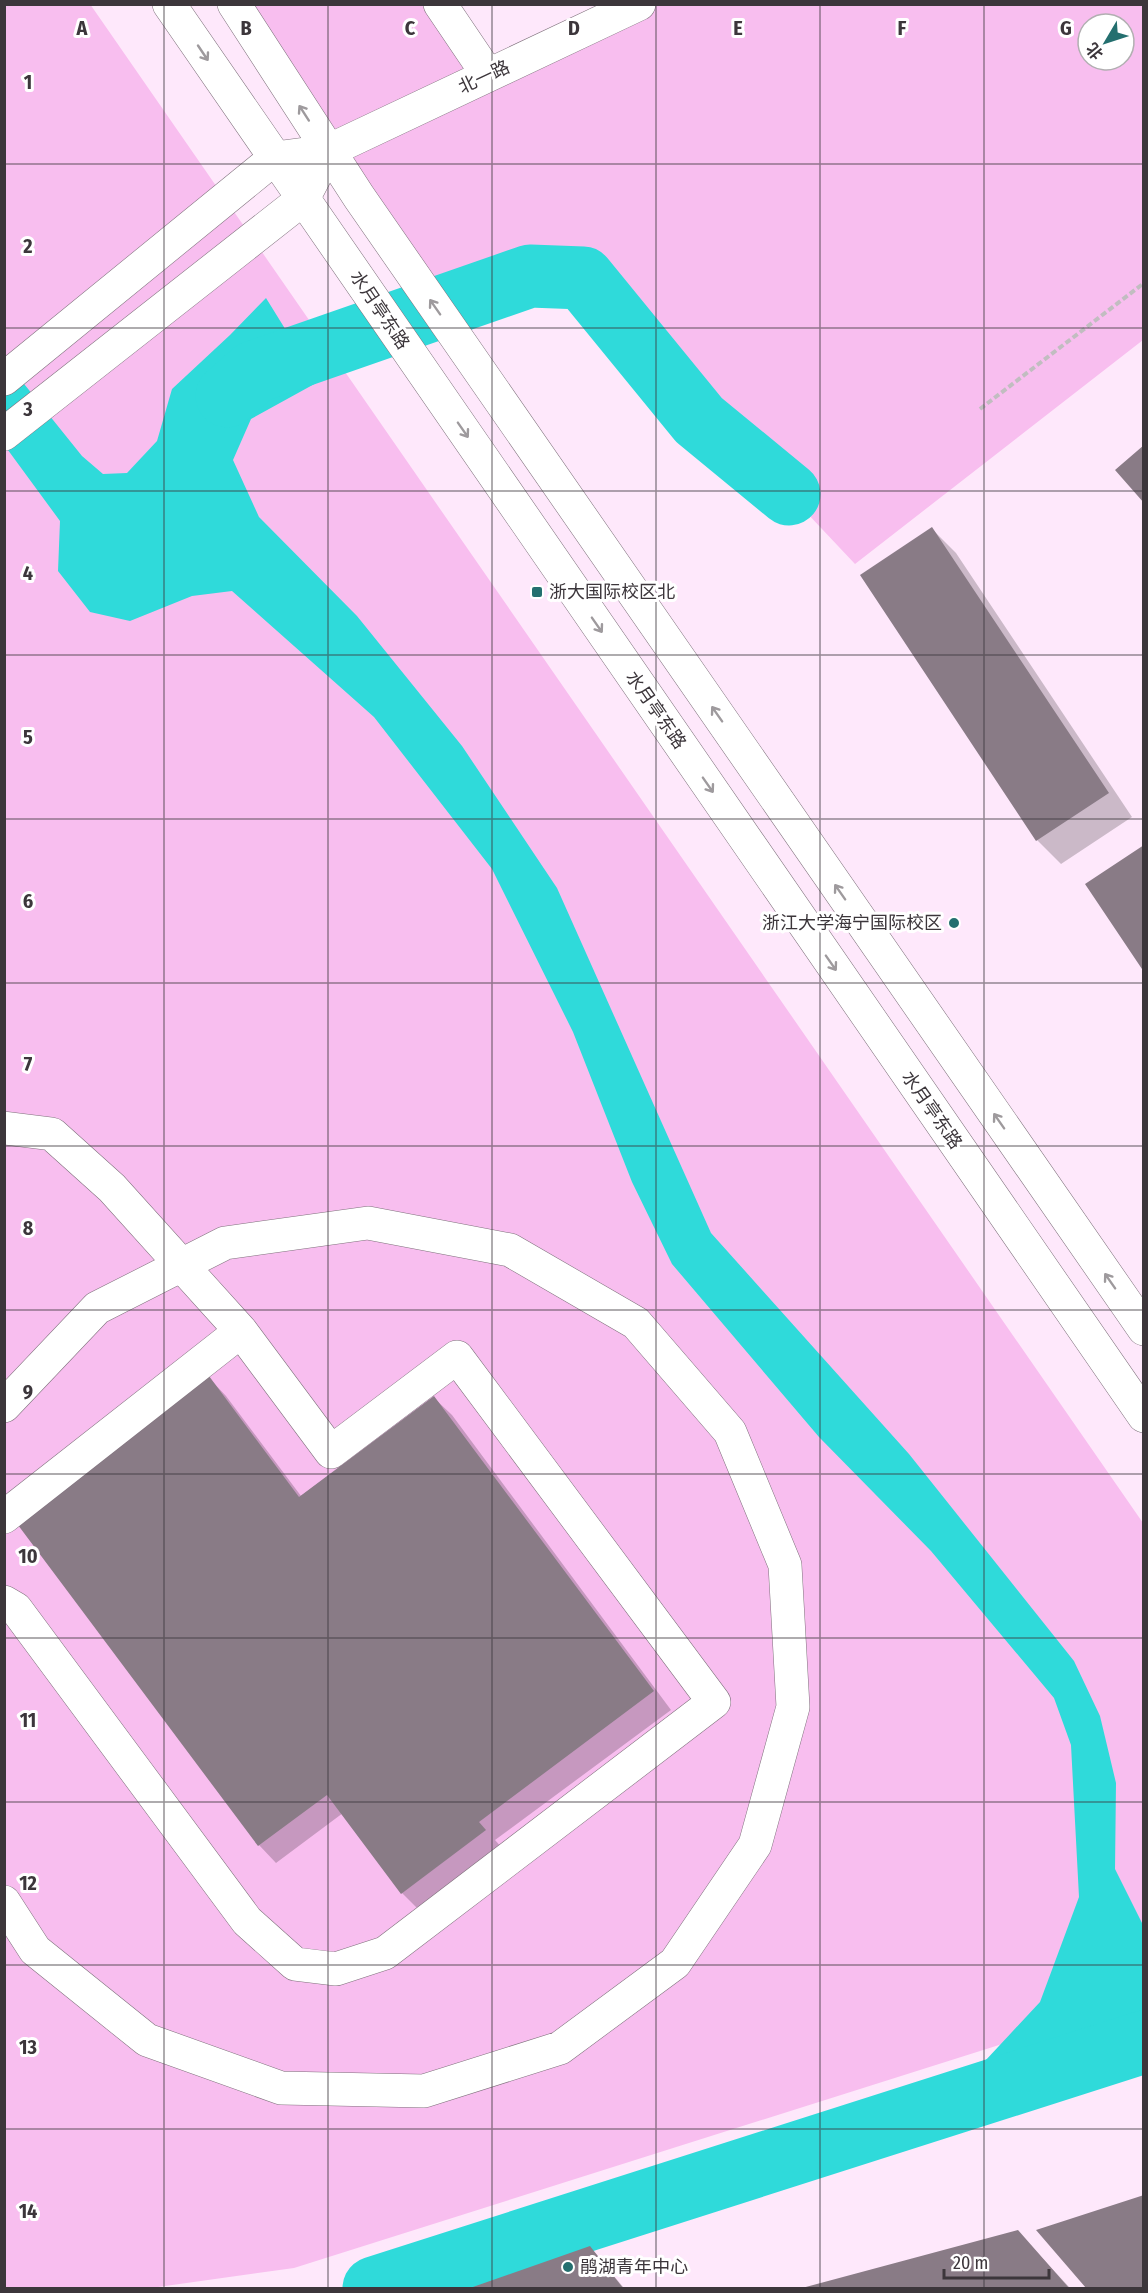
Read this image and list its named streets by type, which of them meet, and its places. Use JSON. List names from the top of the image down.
{
  "streets": {
    "main road": ["北一路", "水月亭东路"]
  },
  "crossings": [
    ["北一路", "水月亭东路"]
  ],
  "places": {
    "transit": ["浙大国际校区北"],
    "other": ["浙江大学海宁国际校区", "鹃湖青年中心"]
  },
  "scale_bar": "20 m",
  "north": "bottom left",
  "grid": {
    "columns": [
      "A",
      "B",
      "C",
      "D",
      "E",
      "F",
      "G"
    ],
    "rows": [
      "1",
      "2",
      "3",
      "4",
      "5",
      "6",
      "7",
      "8",
      "9",
      "10",
      "11",
      "12",
      "13",
      "14"
    ]
  }
}
